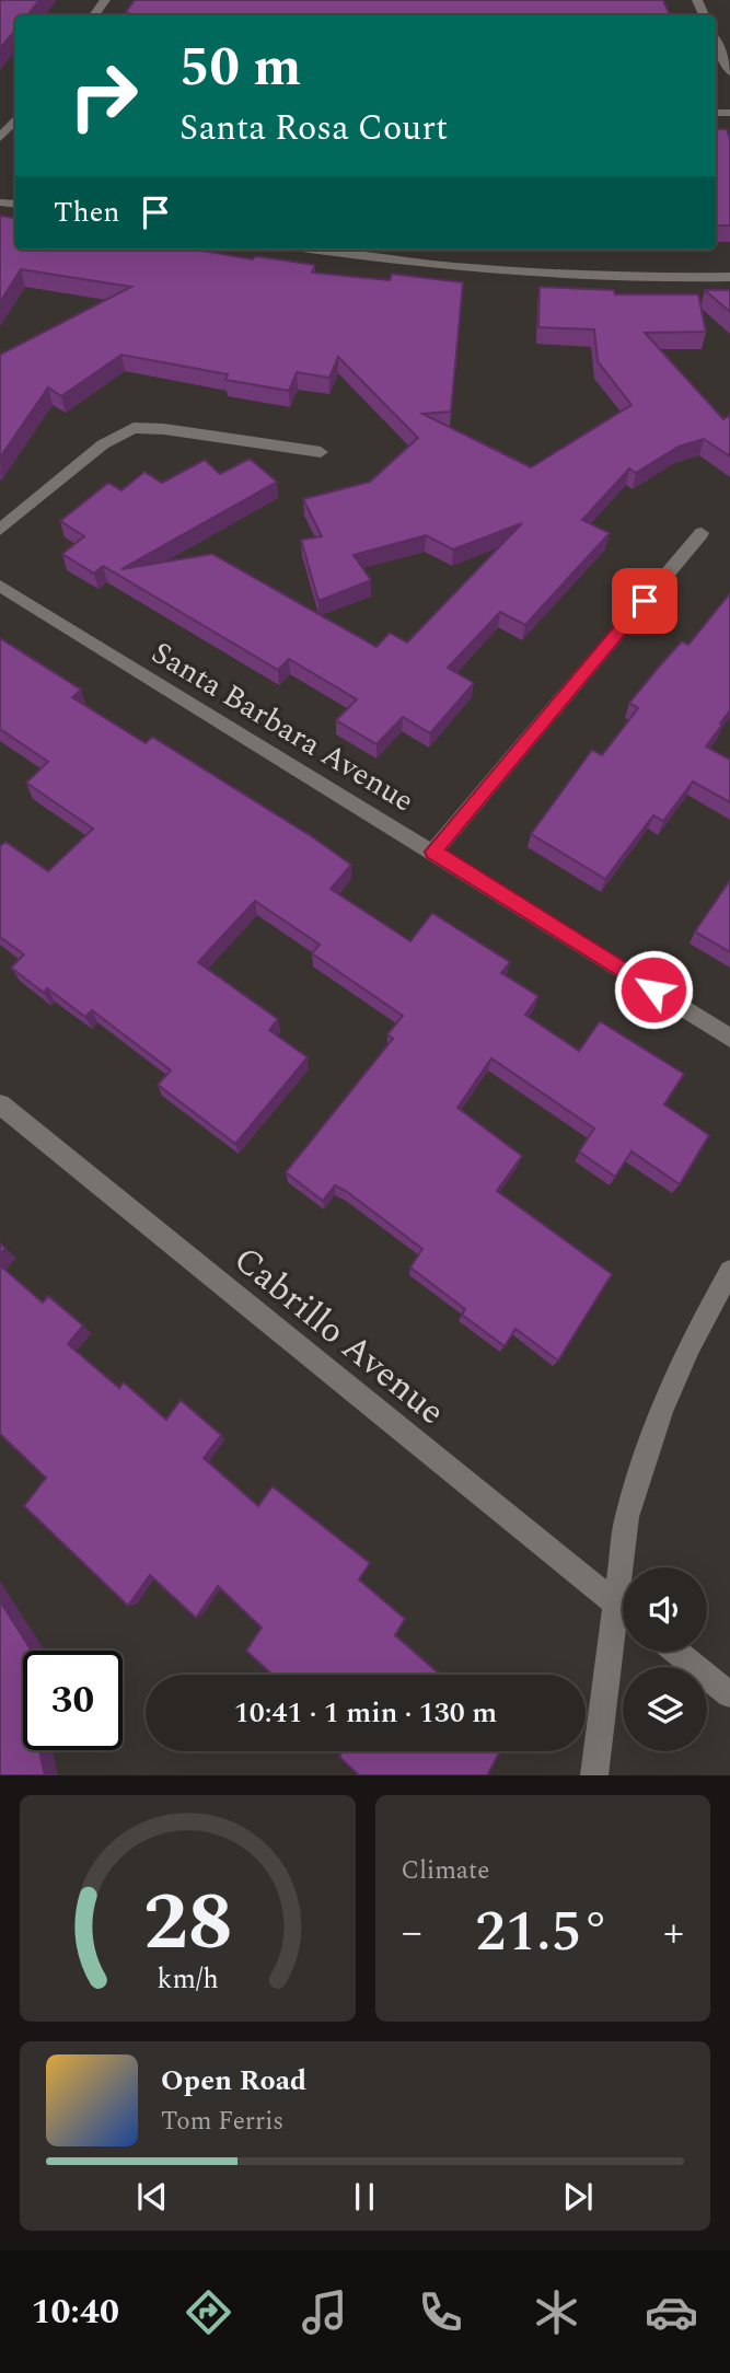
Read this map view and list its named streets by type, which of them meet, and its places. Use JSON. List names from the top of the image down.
{
  "streets": {
    "street": ["Santa Barbara Avenue", "Cabrillo Avenue"]
  },
  "page": {
    "turn": ["50 m", "Santa Rosa Court"],
    "then": "Then",
    "limit": "30",
    "trip": "10:41 · 1 min · 130 m",
    "tile": "Climate",
    "heat": ["−", "21.5°", "+"],
    "song": ["Open Road", "Tom Ferris"],
    "tabs": "10:40",
    "gauge": ["28", "km/h"]
  }
}
